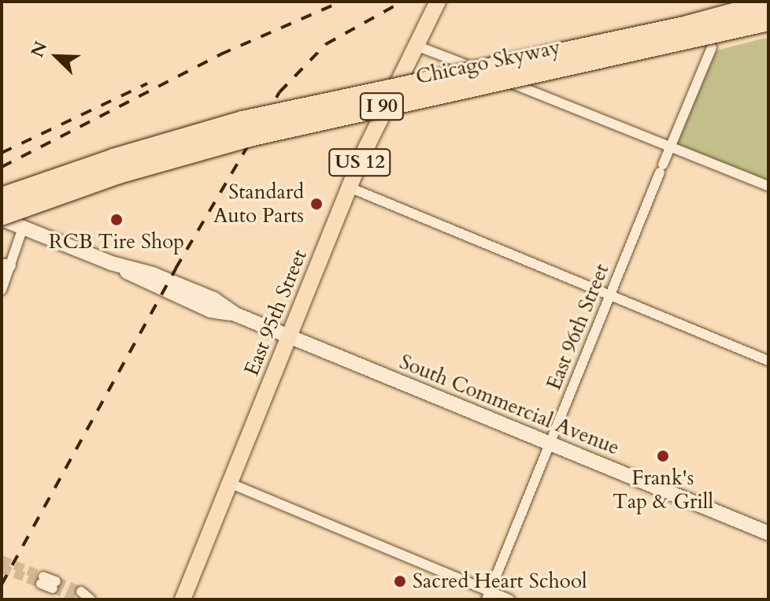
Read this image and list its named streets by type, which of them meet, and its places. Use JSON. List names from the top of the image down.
{
  "streets": {
    "highway": ["Chicago Skyway", "I 90"],
    "main road": ["US 12", "East 95th Street", "South Commercial Avenue"],
    "street": ["East 96th Street"]
  },
  "crossings": [
    ["Chicago Skyway", "South Commercial Avenue"],
    ["East 95th Street", "South Commercial Avenue"],
    ["East 96th Street", "South Commercial Avenue"]
  ],
  "places": [
    "Standard Auto Parts",
    "RCB Tire Shop",
    "Frank's Tap & Grill",
    "Sacred Heart School"
  ],
  "north": "top left"
}
